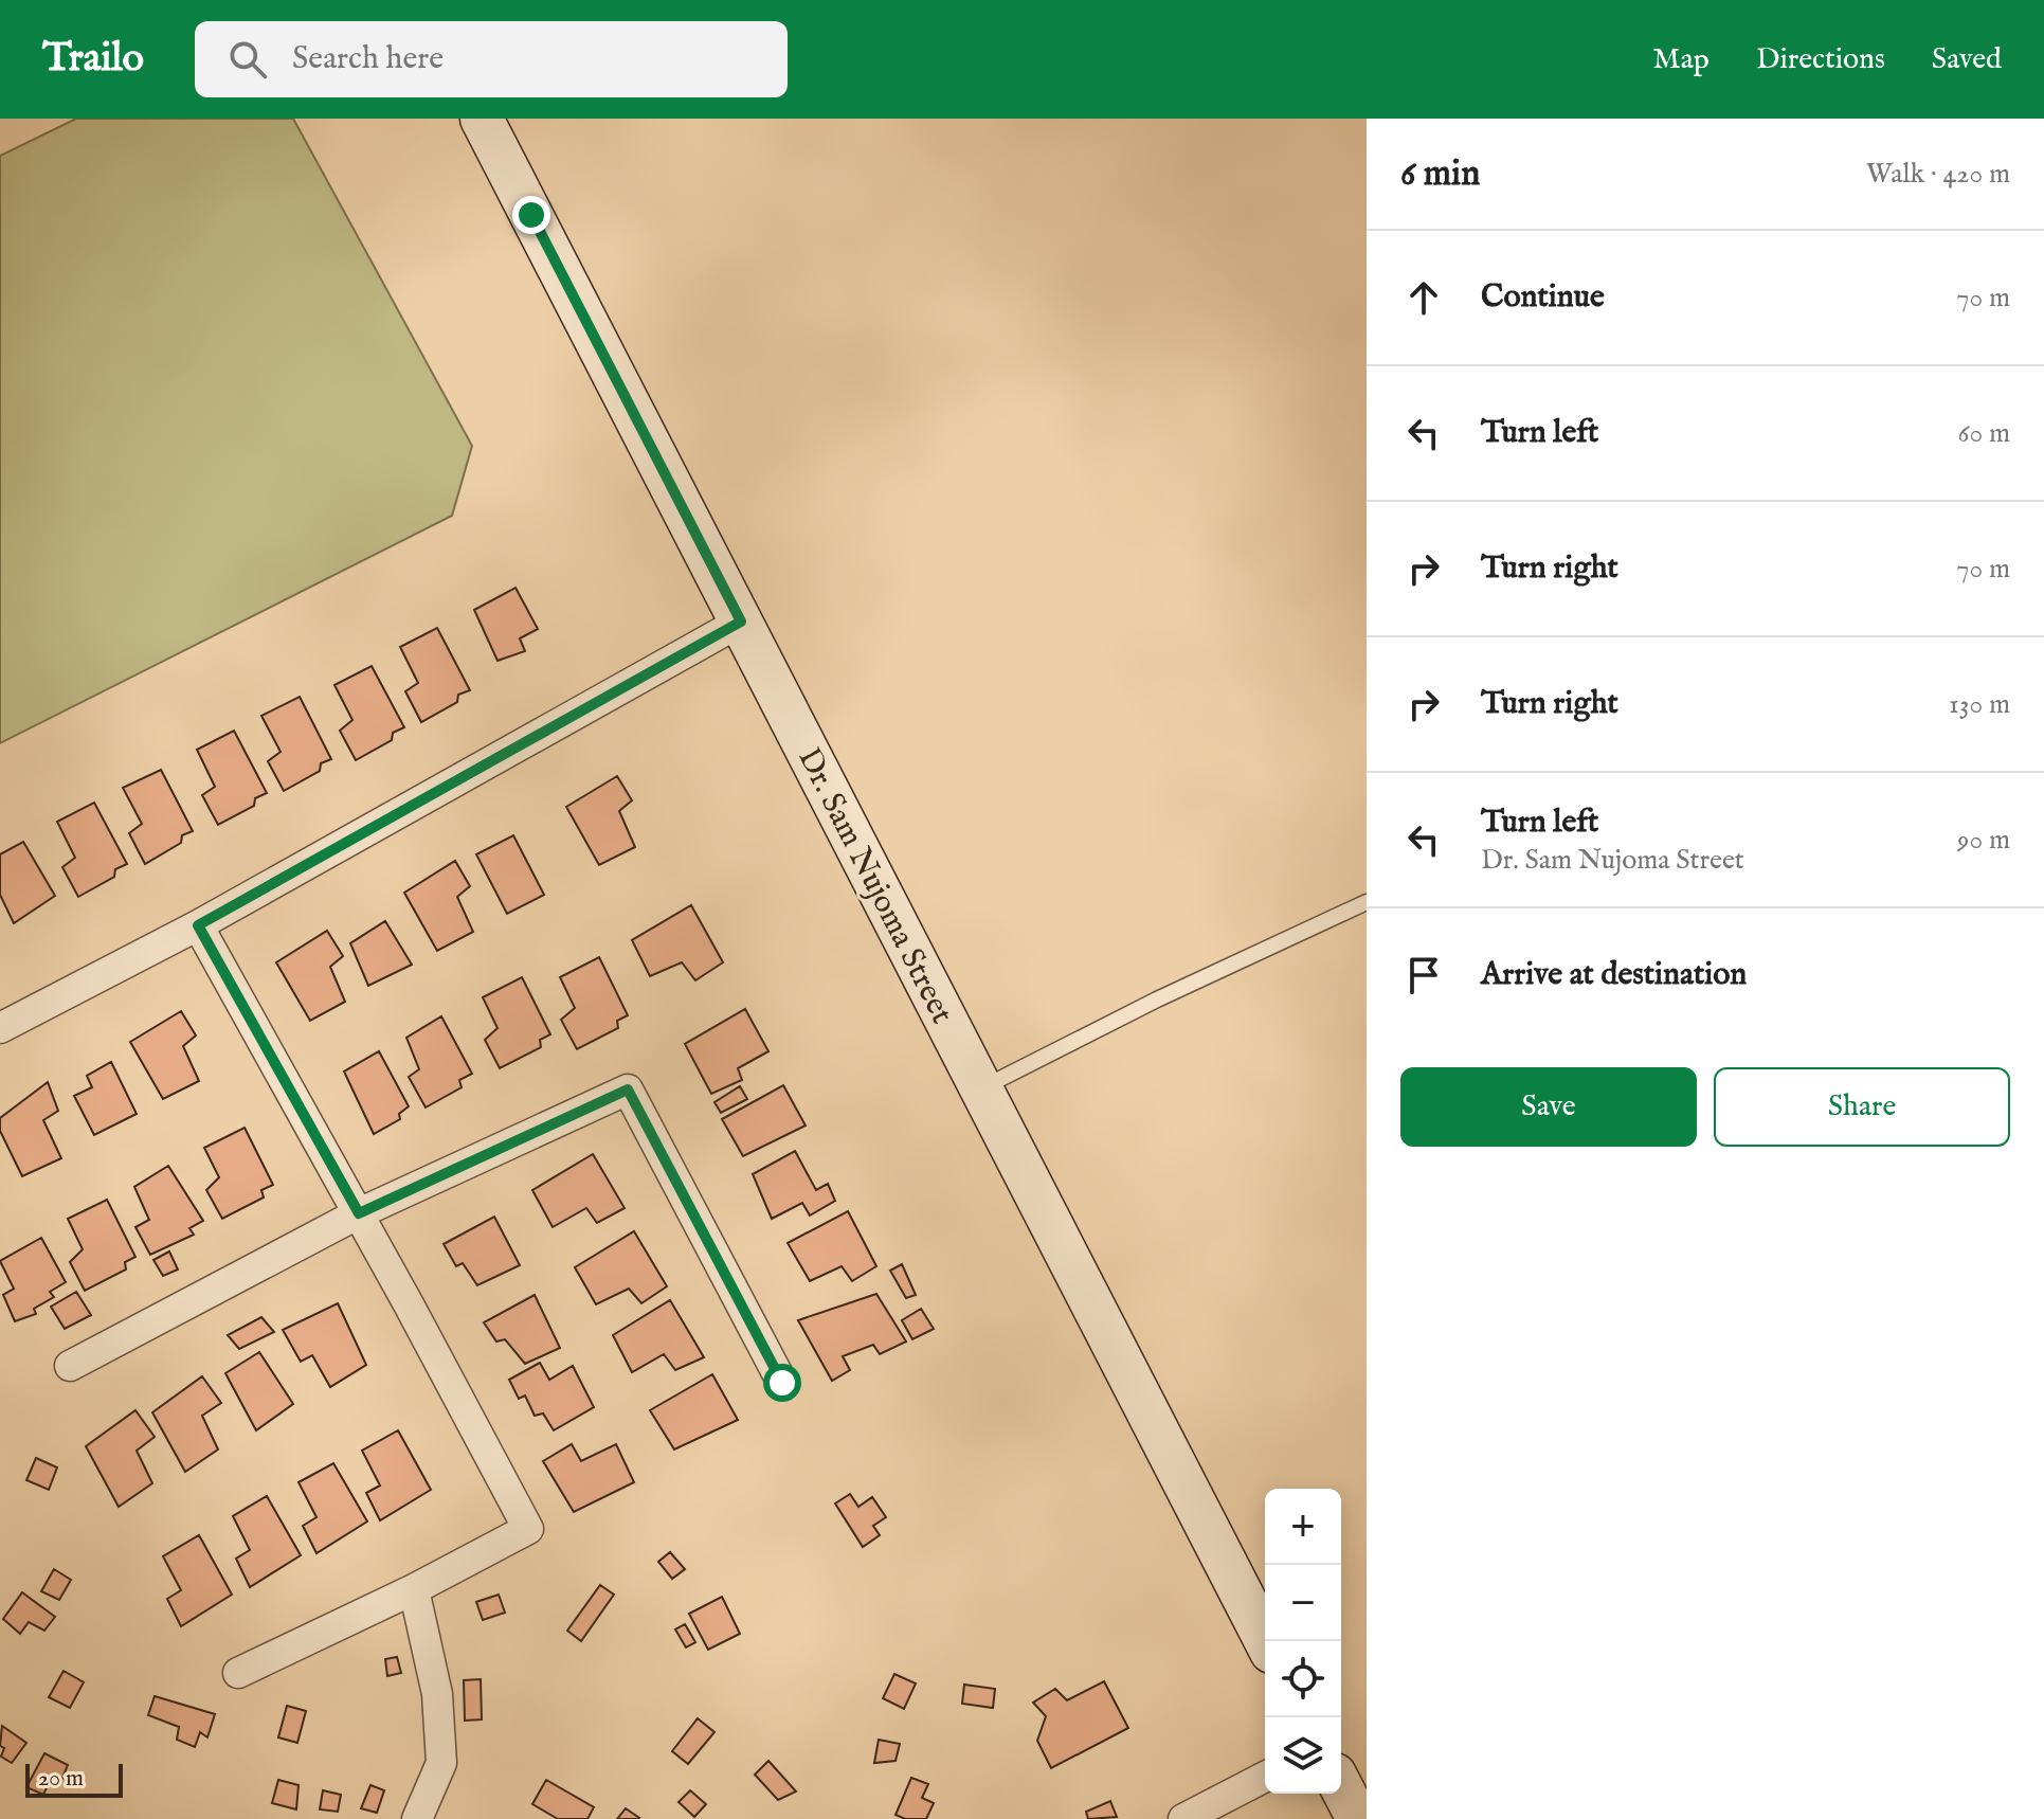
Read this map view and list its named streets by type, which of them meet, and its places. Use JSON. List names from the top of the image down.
{
  "streets": {
    "street": ["Dr. Sam Nujoma Street"]
  },
  "scale_bar": "20 m",
  "page": {
    "header": "Trailo",
    "search": "Search here",
    "nav": ["Map", "Directions", "Saved"],
    "heading": ["6 min", "Walk · 420 m"],
    "list": [
      ["Continue", "70 m"],
      ["Turn left", "60 m"],
      ["Turn right", "70 m"],
      ["Turn right", "130 m"],
      ["Turn left", "Dr. Sam Nujoma Street", "90 m"],
      "Arrive at destination"
    ],
    "buttons": ["Save", "Share"],
    "map_buttons": ["+", "−"],
    "scale": "20 m"
  }
}
